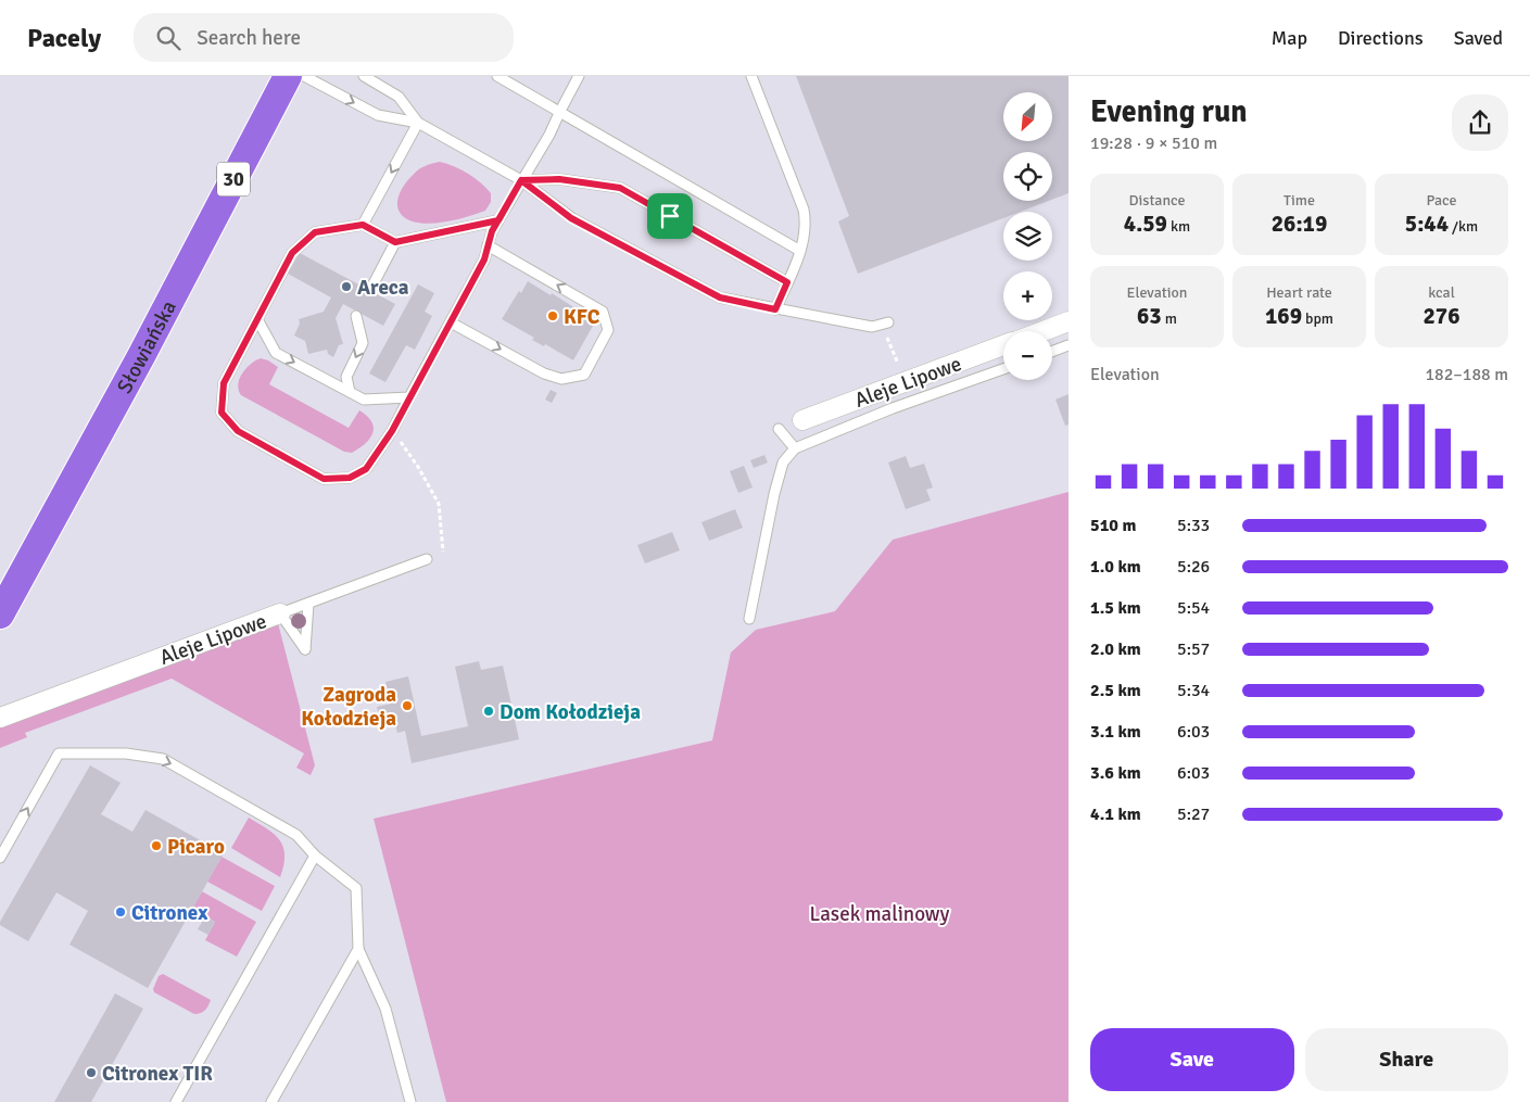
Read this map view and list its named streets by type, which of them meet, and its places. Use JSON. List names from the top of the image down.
{
  "streets": {
    "main road": ["30", "Słowiańska"],
    "street": ["Aleje Lipowe"]
  },
  "parks": ["Lasek malinowy"],
  "places": [
    "Areca",
    "KFC",
    "Zagroda Kołodzieja",
    "Dom Kołodzieja",
    "Picaro",
    "Citronex",
    "Citronex TIR"
  ],
  "north": "bottom left",
  "page": {
    "header": "Pacely",
    "search": "Search here",
    "nav": ["Map", "Directions", "Saved"],
    "heading": ["Evening run", "19:28 · 9 × 510 m"],
    "map_buttons": ["+", "−"],
    "stats": [
      ["Distance", "4.59 km"],
      ["Time", "26:19"],
      ["Pace", "5:44 /km"],
      ["Elevation", "63 m"],
      ["Heart rate", "169 bpm"],
      ["kcal", "276"]
    ],
    "chart": ["Elevation", "182–188 m"],
    "list": [
      {
        "name": "510 m",
        "note": "5:33"
      },
      {
        "name": "1.0 km",
        "note": "5:26"
      },
      {
        "name": "1.5 km",
        "note": "5:54"
      },
      {
        "name": "2.0 km",
        "note": "5:57"
      },
      {
        "name": "2.5 km",
        "note": "5:34"
      },
      {
        "name": "3.1 km",
        "note": "6:03"
      },
      {
        "name": "3.6 km",
        "note": "6:03"
      },
      {
        "name": "4.1 km",
        "note": "5:27"
      }
    ],
    "buttons": ["Save", "Share"]
  }
}
